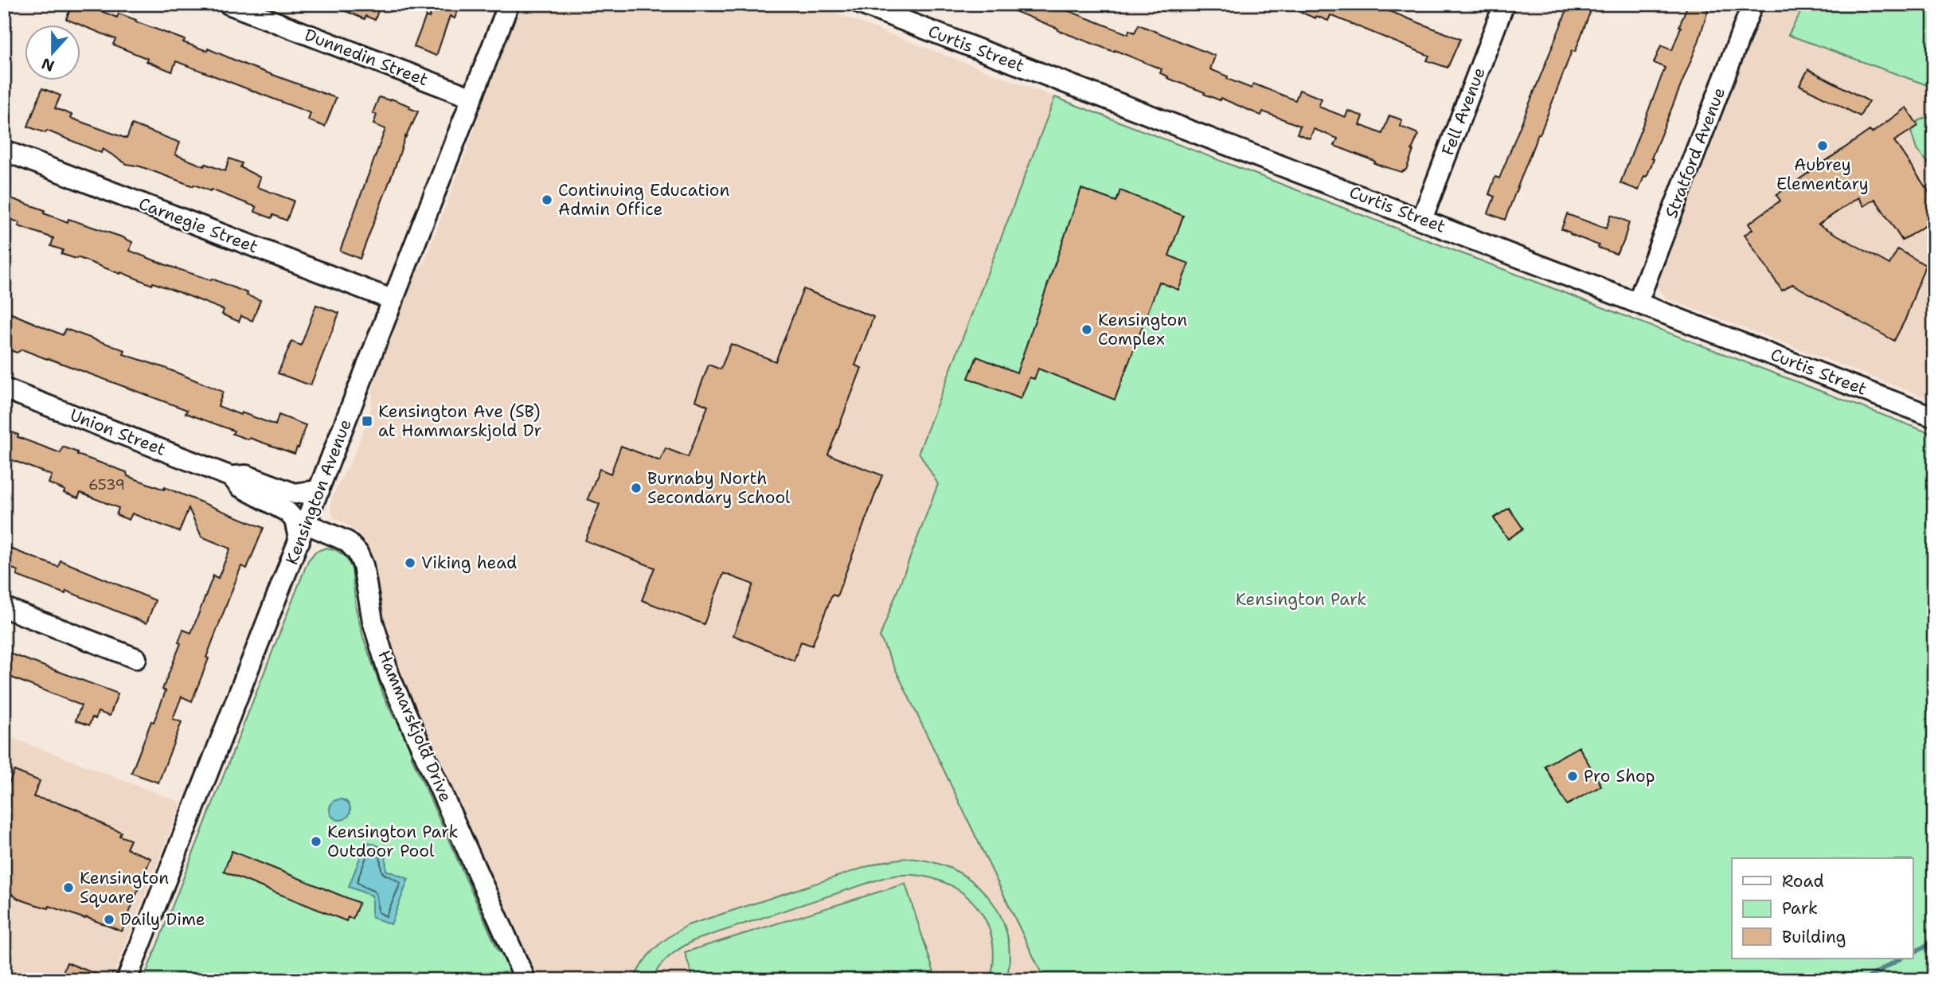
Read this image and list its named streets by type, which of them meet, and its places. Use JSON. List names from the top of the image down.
{
  "streets": {
    "street": [
      "Curtis Street",
      "Dunnedin Street",
      "Fell Avenue",
      "Stratford Avenue",
      "Carnegie Street",
      "Union Street",
      "Kensington Avenue",
      "Hammarskjold Drive"
    ]
  },
  "crossings": [
    ["Curtis Street", "Fell Avenue"],
    ["Curtis Street", "Stratford Avenue"],
    ["Dunnedin Street", "Kensington Avenue"],
    ["Carnegie Street", "Kensington Avenue"],
    ["Union Street", "Kensington Avenue"],
    ["Union Street", "Hammarskjold Drive"],
    ["Kensington Avenue", "Hammarskjold Drive"]
  ],
  "parks": ["Kensington Park"],
  "places": {
    "other": [
      "Aubrey Elementary",
      "Continuing Education Admin Office",
      "Kensington Complex",
      "Burnaby North Secondary School",
      "Viking head",
      "Pro Shop",
      "Kensington Park Outdoor Pool",
      "Kensington Square",
      "Daily Dime"
    ],
    "transit": ["Kensington Ave (SB) at Hammarskjold Dr"]
  },
  "house_numbers": ["6539"],
  "legend": ["Road", "Park", "Building"],
  "north": "bottom"
}
